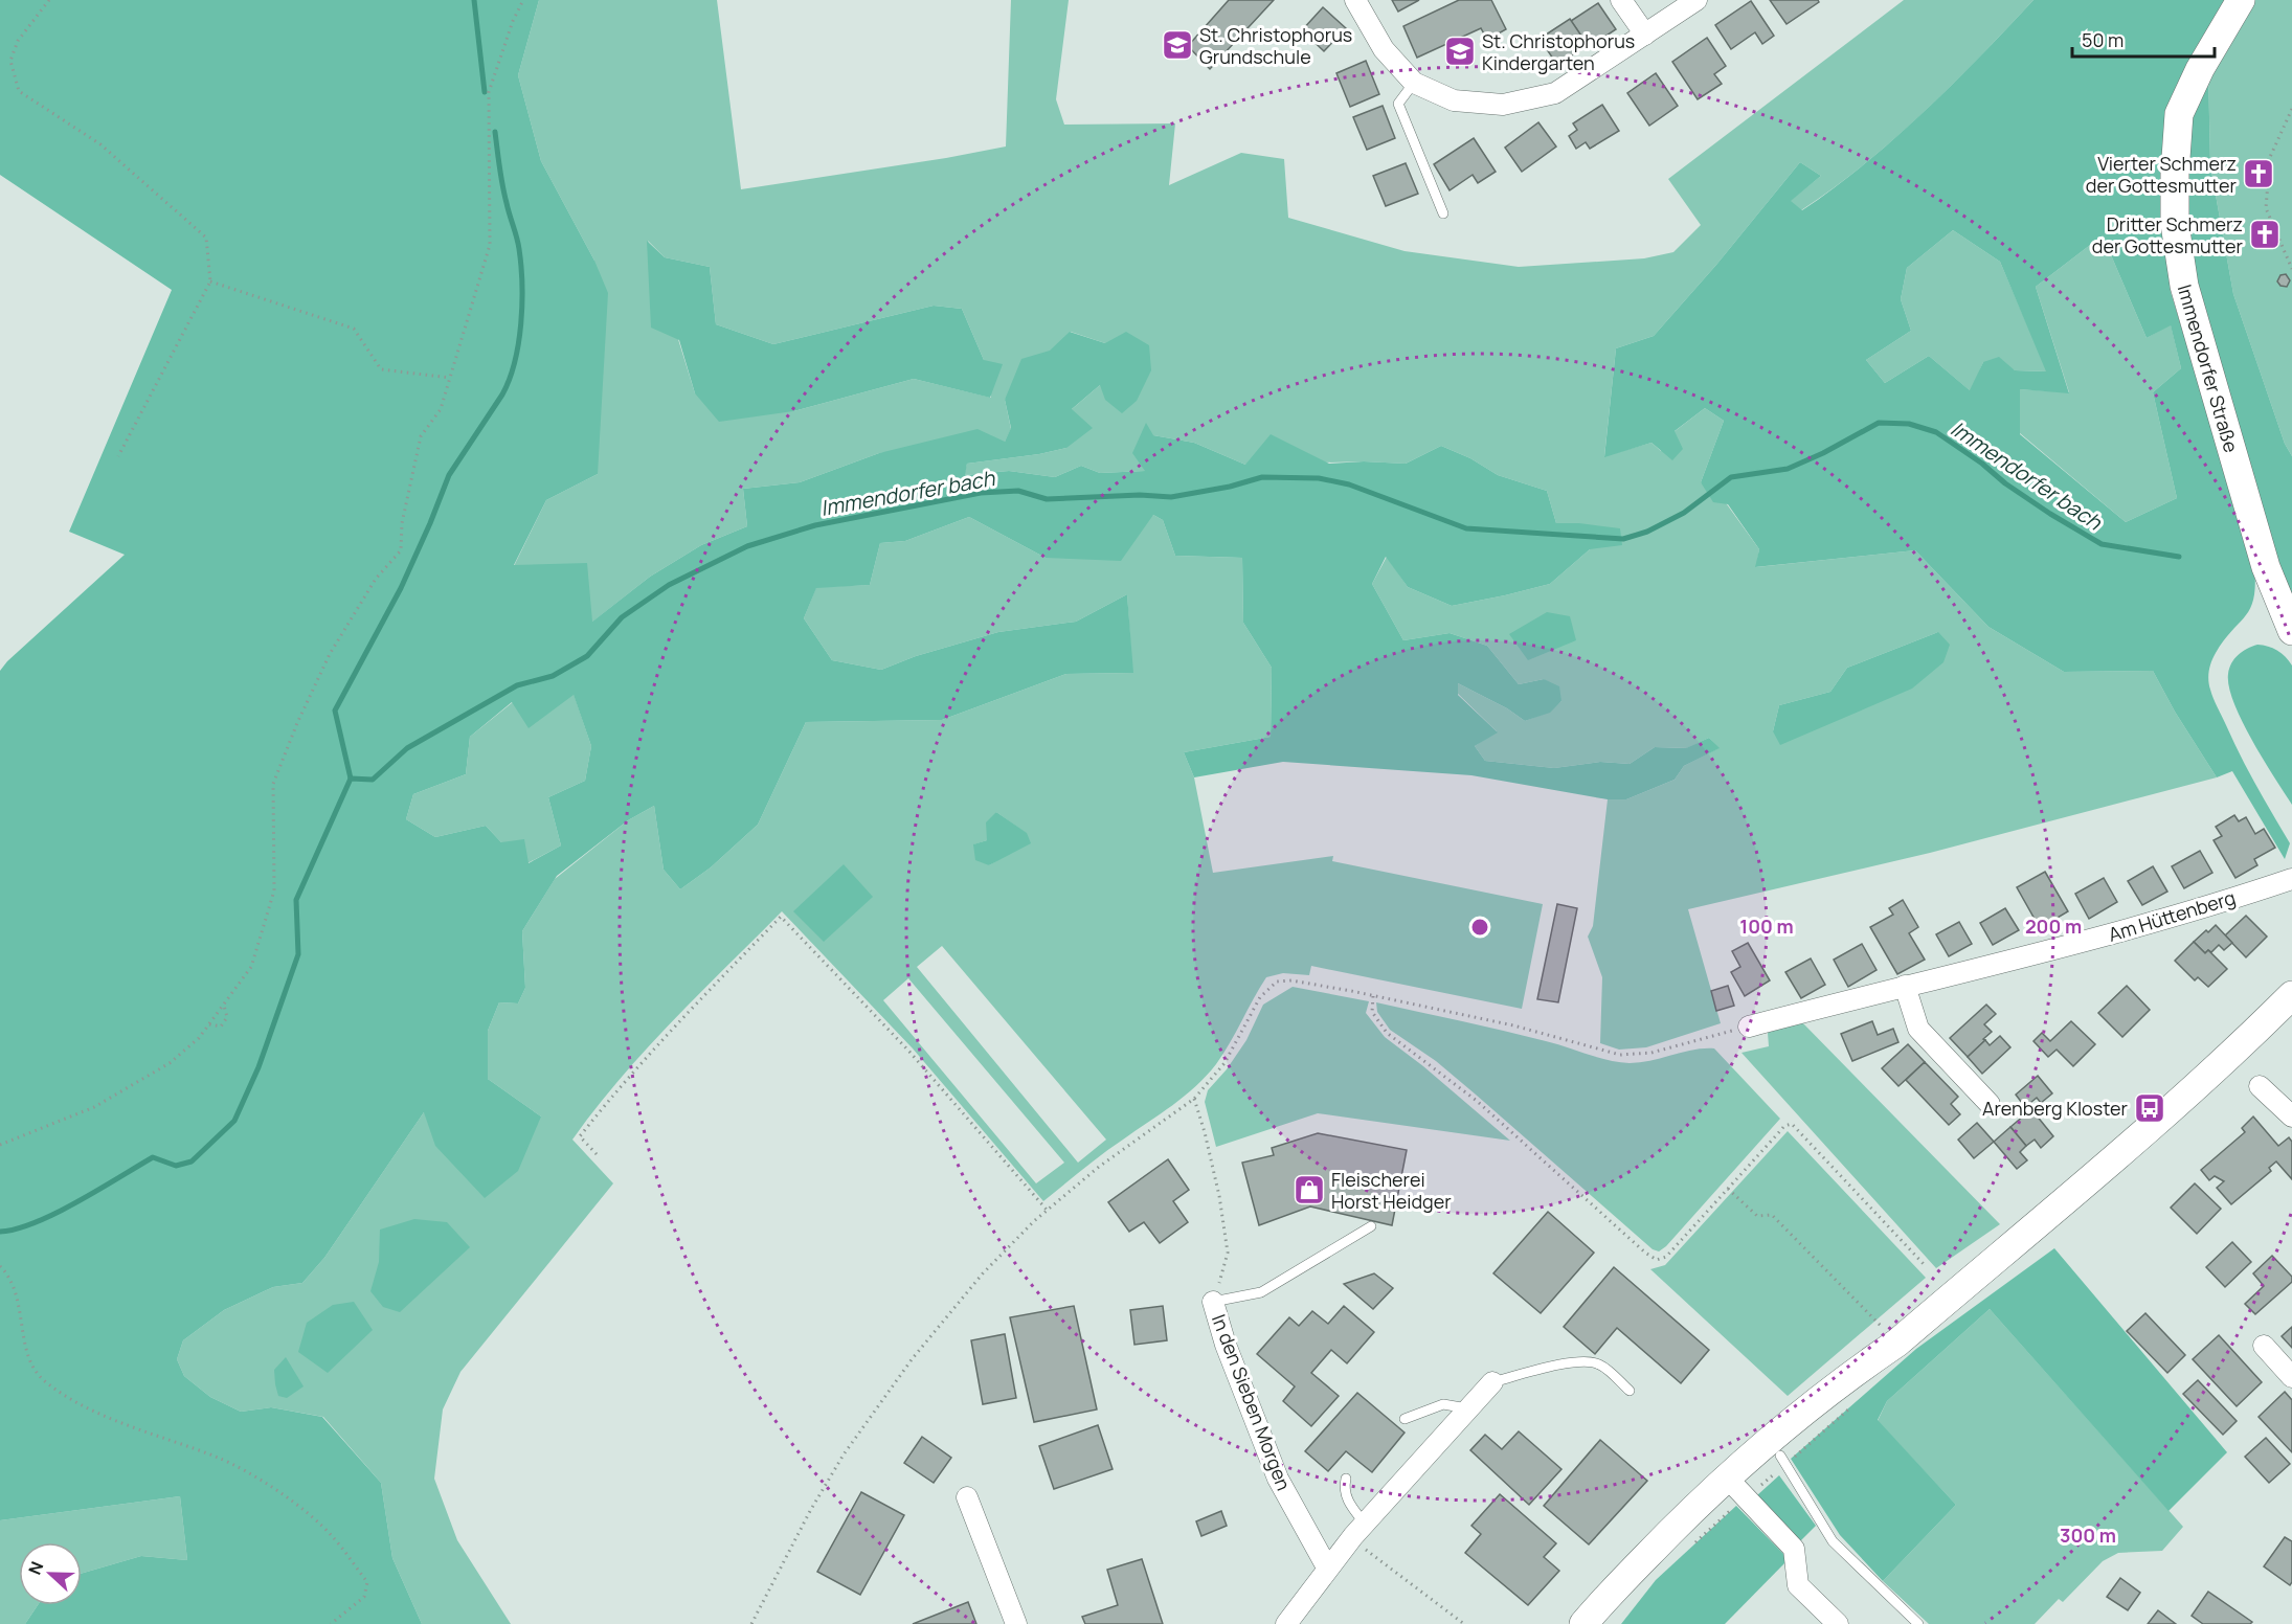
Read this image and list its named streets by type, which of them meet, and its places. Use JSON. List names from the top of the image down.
{
  "streets": {
    "main road": ["Immendorfer Straße"],
    "street": ["Am Hüttenberg", "In den Sieben Morgen"]
  },
  "water": ["Immendorfer bach"],
  "places": {
    "school or university": ["St. Christophorus Grundschule", "St. Christophorus Kindergarten"],
    "church": ["Vierter Schmerz der Gottesmutter", "Dritter Schmerz der Gottesmutter"],
    "bus stop": ["Arenberg Kloster"],
    "shop": ["Fleischerei Horst Heidger"]
  },
  "scale_bar": "50 m",
  "north": "left",
  "rings": ["100 m", "200 m", "300 m"]
}
